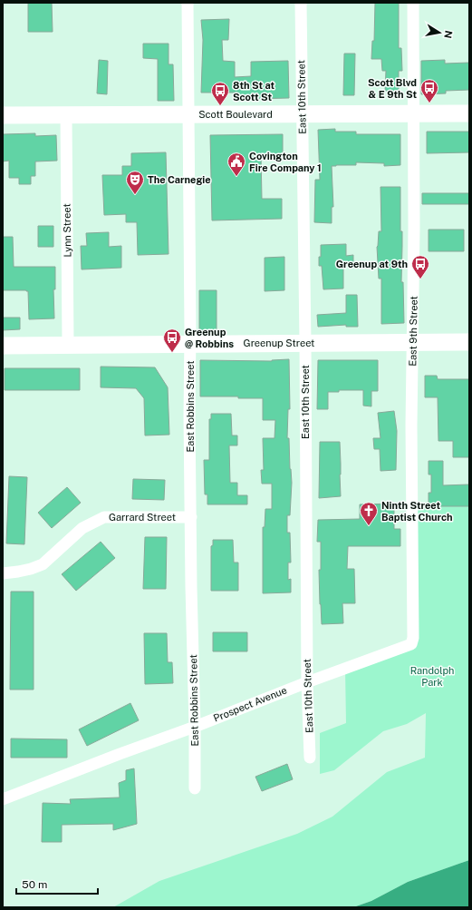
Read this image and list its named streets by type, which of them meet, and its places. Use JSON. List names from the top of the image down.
{
  "streets": {
    "main road": ["Scott Boulevard", "Greenup Street"],
    "street": [
      "East 10th Street",
      "Lynn Street",
      "East 9th Street",
      "East Robbins Street",
      "Garrard Street",
      "Prospect Avenue"
    ]
  },
  "crossings": [
    ["East 10th Street", "Scott Boulevard"],
    ["East 10th Street", "Greenup Street"],
    ["East 10th Street", "Prospect Avenue"],
    ["Scott Boulevard", "Lynn Street"],
    ["Scott Boulevard", "East 9th Street"],
    ["Scott Boulevard", "East Robbins Street"],
    ["Lynn Street", "Greenup Street"],
    ["East 9th Street", "Greenup Street"],
    ["East 9th Street", "Prospect Avenue"],
    ["Greenup Street", "East Robbins Street"],
    ["East Robbins Street", "Garrard Street"],
    ["East Robbins Street", "Prospect Avenue"]
  ],
  "parks": ["Randolph Park"],
  "places": {
    "bus stop": [
      "Scott Blvd & E 9th St",
      "8th St at Scott St",
      "Greenup at 9th",
      "Greenup @ Robbins"
    ],
    "public building": ["Covington Fire Company 1"],
    "theatre": ["The Carnegie"],
    "church": ["Ninth Street Baptist Church"]
  },
  "scale_bar": "50 m",
  "north": "right"
}
